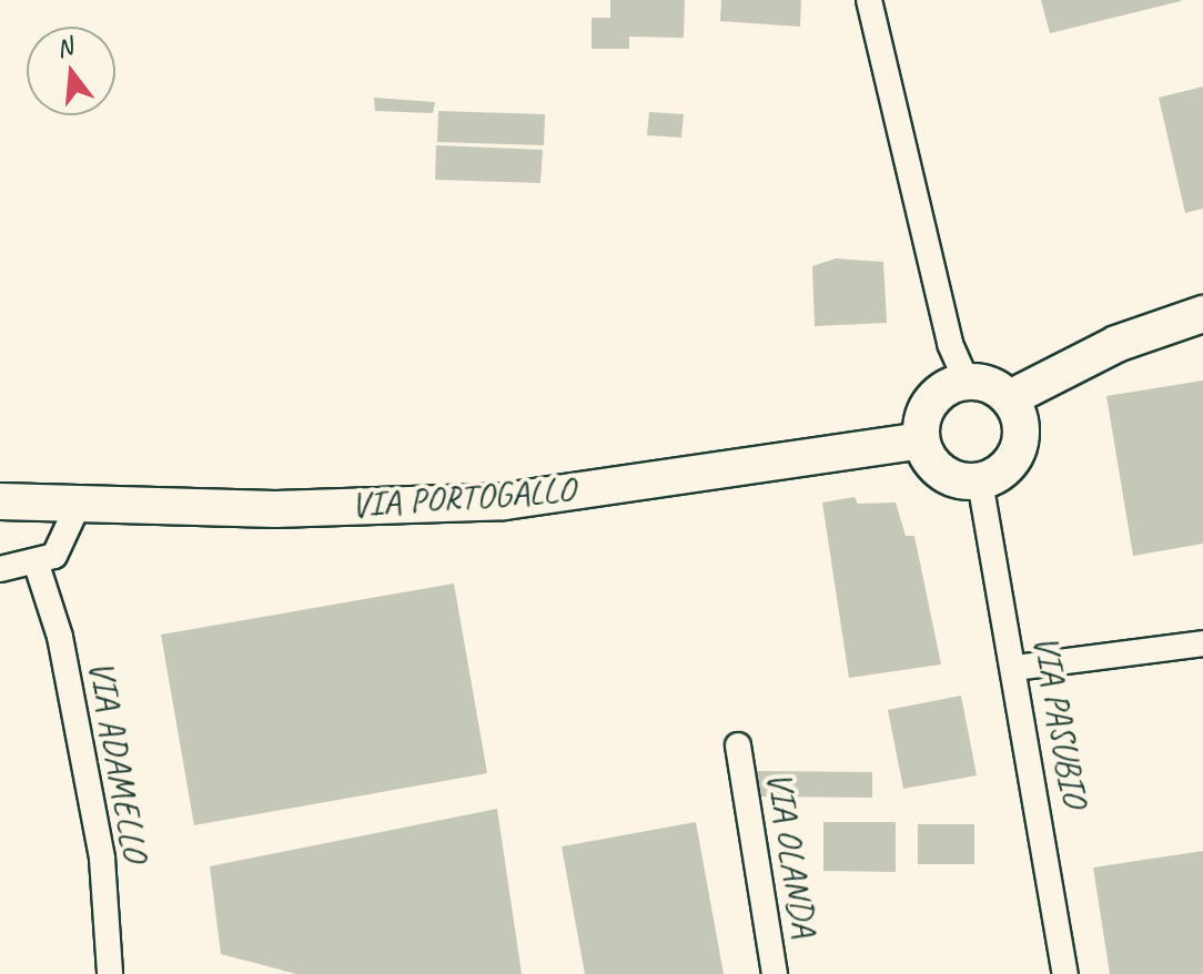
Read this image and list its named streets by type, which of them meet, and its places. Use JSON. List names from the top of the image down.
{
  "streets": {
    "main road": ["VIA PORTOGALLO"],
    "street": ["VIA PASUBIO", "VIA ADAMELLO", "VIA OLANDA"]
  },
  "crossings": [
    ["VIA PORTOGALLO", "VIA PASUBIO"]
  ],
  "north": "top"
}
